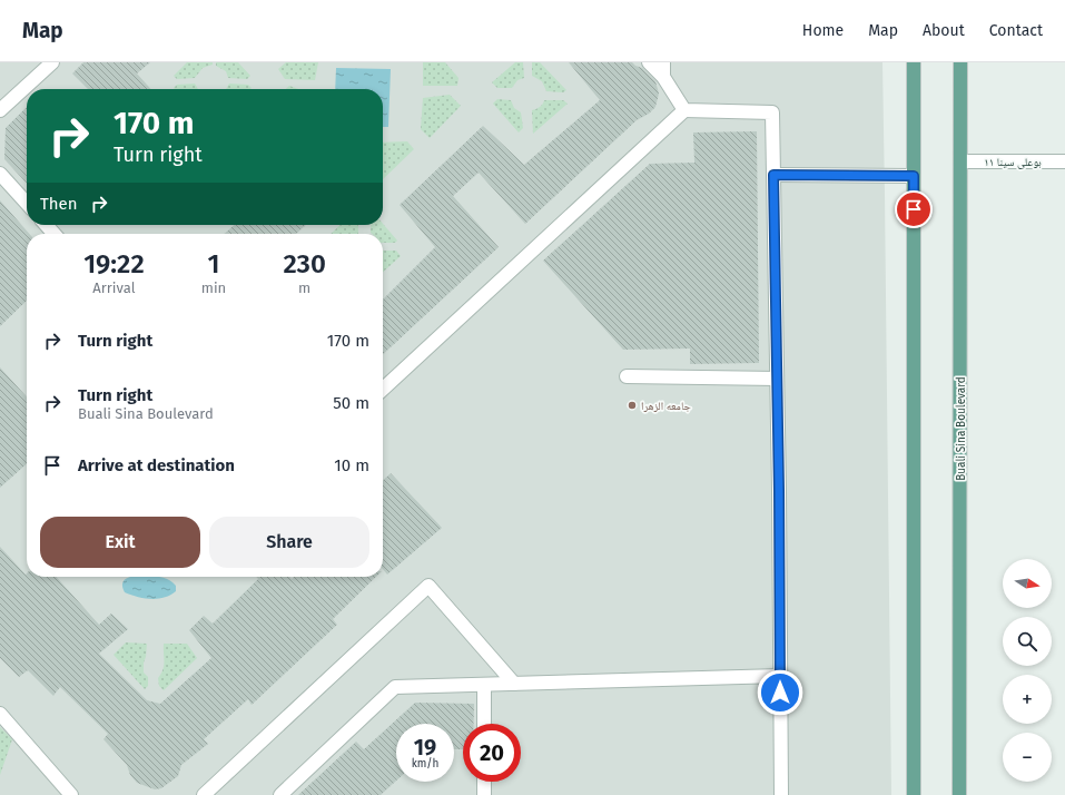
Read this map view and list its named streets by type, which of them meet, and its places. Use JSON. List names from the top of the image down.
{
  "streets": {
    "main road": ["Buali Sina Boulevard"],
    "street": ["بوعلی سینا ۱۱"]
  },
  "crossings": [
    ["بوعلی سینا ۱۱", "Buali Sina Boulevard"]
  ],
  "places": ["جامعه الزهرا"],
  "north": "right",
  "page": {
    "header": "Map",
    "nav": [
      "Home",
      "Map",
      "About",
      "Contact"
    ],
    "turn": ["170 m", "Turn right"],
    "then": "Then",
    "eta": [
      "19:22",
      "Arrival",
      "1",
      "min",
      "230",
      "m"
    ],
    "list": [
      {
        "name": "Turn right",
        "value": "170 m"
      },
      {
        "name": "Turn right",
        "note": "Buali Sina Boulevard",
        "value": "50 m"
      },
      {
        "name": "Arrive at destination",
        "value": "10 m"
      }
    ],
    "buttons": ["Exit", "Share"],
    "map_buttons": ["+", "−"],
    "speed": "19 km/h",
    "limit": "20"
  }
}
